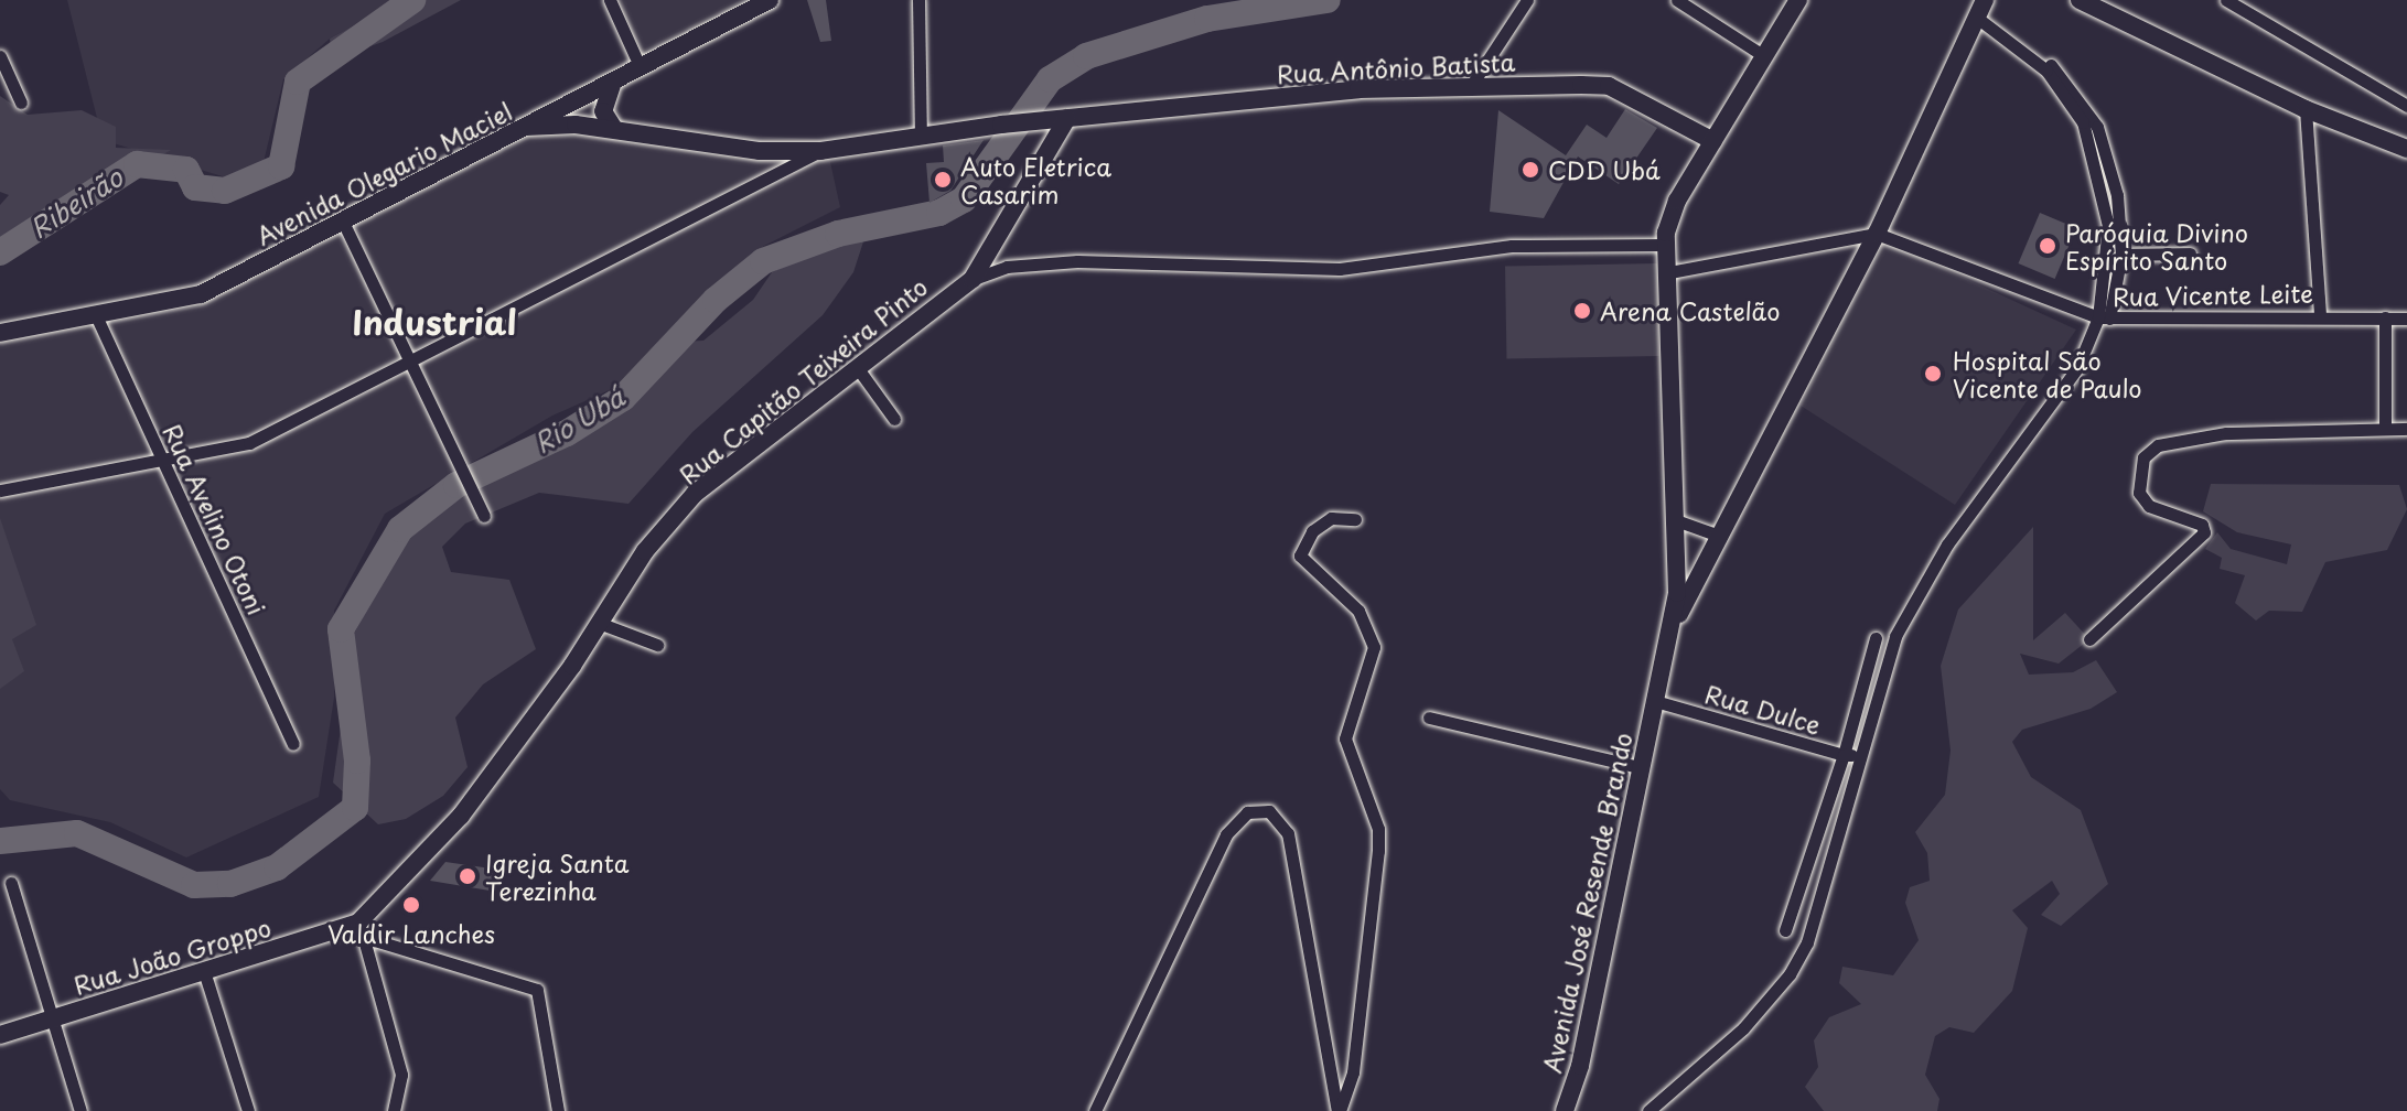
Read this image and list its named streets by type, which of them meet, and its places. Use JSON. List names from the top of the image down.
{
  "streets": {
    "main road": [
      "Rua Antônio Batista",
      "Avenida Olegario Maciel",
      "Rua Capitão Teixeira Pinto",
      "Avenida José Resende Brando",
      "Rua João Groppo"
    ],
    "street": ["Rua Vicente Leite", "Rua Avelino Otoni", "Rua Dulce"]
  },
  "crossings": [
    ["Rua Antônio Batista", "Avenida Olegario Maciel"],
    ["Rua Antônio Batista", "Rua Capitão Teixeira Pinto"],
    ["Avenida Olegario Maciel", "Rua Avelino Otoni"],
    ["Rua Capitão Teixeira Pinto", "Rua João Groppo"],
    ["Rua Dulce", "Avenida José Resende Brando"]
  ],
  "districts": ["Industrial"],
  "water": ["Ribeirão", "Rio Ubá"],
  "places": [
    "CDD Ubá",
    "Auto Eletrica Casarim",
    "Paróquia Divino Espírito Santo",
    "Arena Castelão",
    "Hospital São Vicente de Paulo",
    "Igreja Santa Terezinha",
    "Valdir Lanches"
  ]
}
